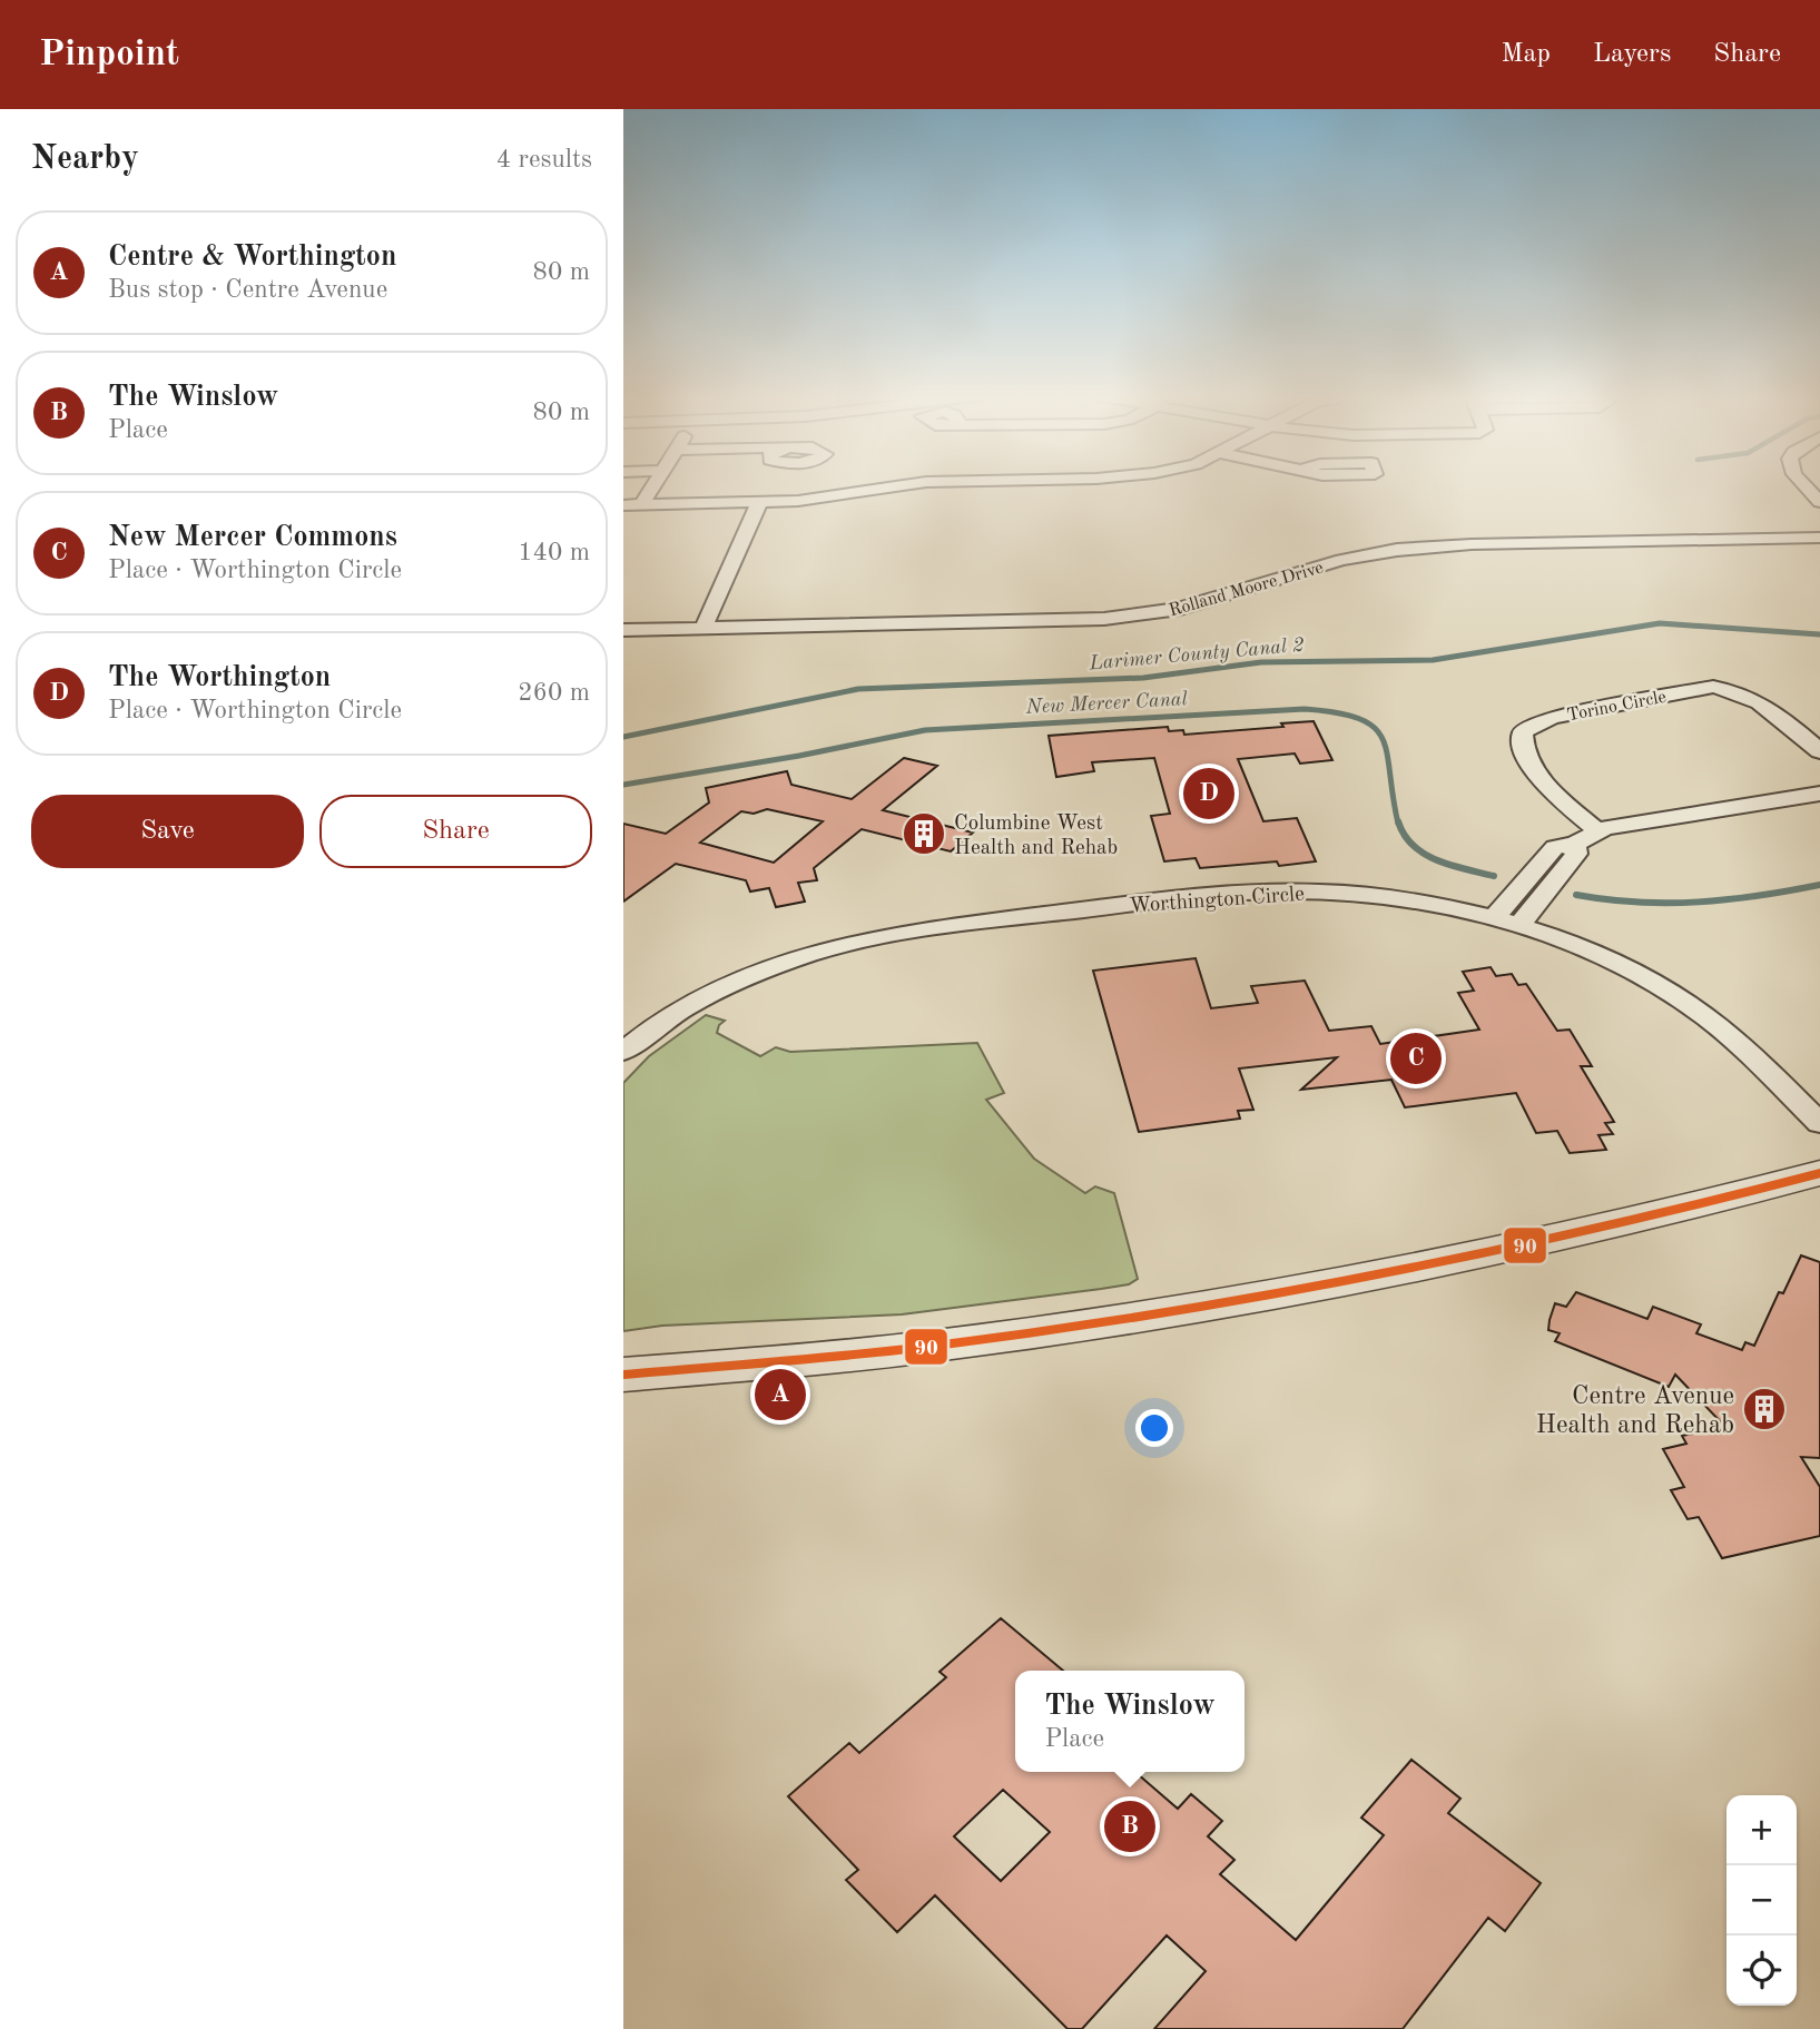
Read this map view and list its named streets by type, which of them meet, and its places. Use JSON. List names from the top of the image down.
{
  "streets": {
    "street": ["Rolland Moore Drive", "Torino Circle", "Worthington Circle"]
  },
  "water": ["Larimer County Canal 2", "New Mercer Canal"],
  "places": {
    "building": ["Columbine West Health and Rehab", "Centre Avenue Health and Rehab"]
  },
  "lines": ["transit line 90"],
  "page": {
    "header": "Pinpoint",
    "nav": ["Map", "Layers", "Share"],
    "heading": ["Nearby", "4 results"],
    "list": [
      {
        "mark": "A",
        "name": "Centre & Worthington",
        "note": "Bus stop · Centre Avenue",
        "value": "80 m"
      },
      {
        "mark": "B",
        "name": "The Winslow",
        "note": "Place",
        "value": "80 m"
      },
      {
        "mark": "C",
        "name": "New Mercer Commons",
        "note": "Place · Worthington Circle",
        "value": "140 m"
      },
      {
        "mark": "D",
        "name": "The Worthington",
        "note": "Place · Worthington Circle",
        "value": "260 m"
      }
    ],
    "pins": [
      "D",
      "C",
      "A",
      "B"
    ],
    "buttons": ["Save", "Share"],
    "popup": ["The Winslow", "Place"],
    "map_buttons": ["+", "−"]
  }
}
